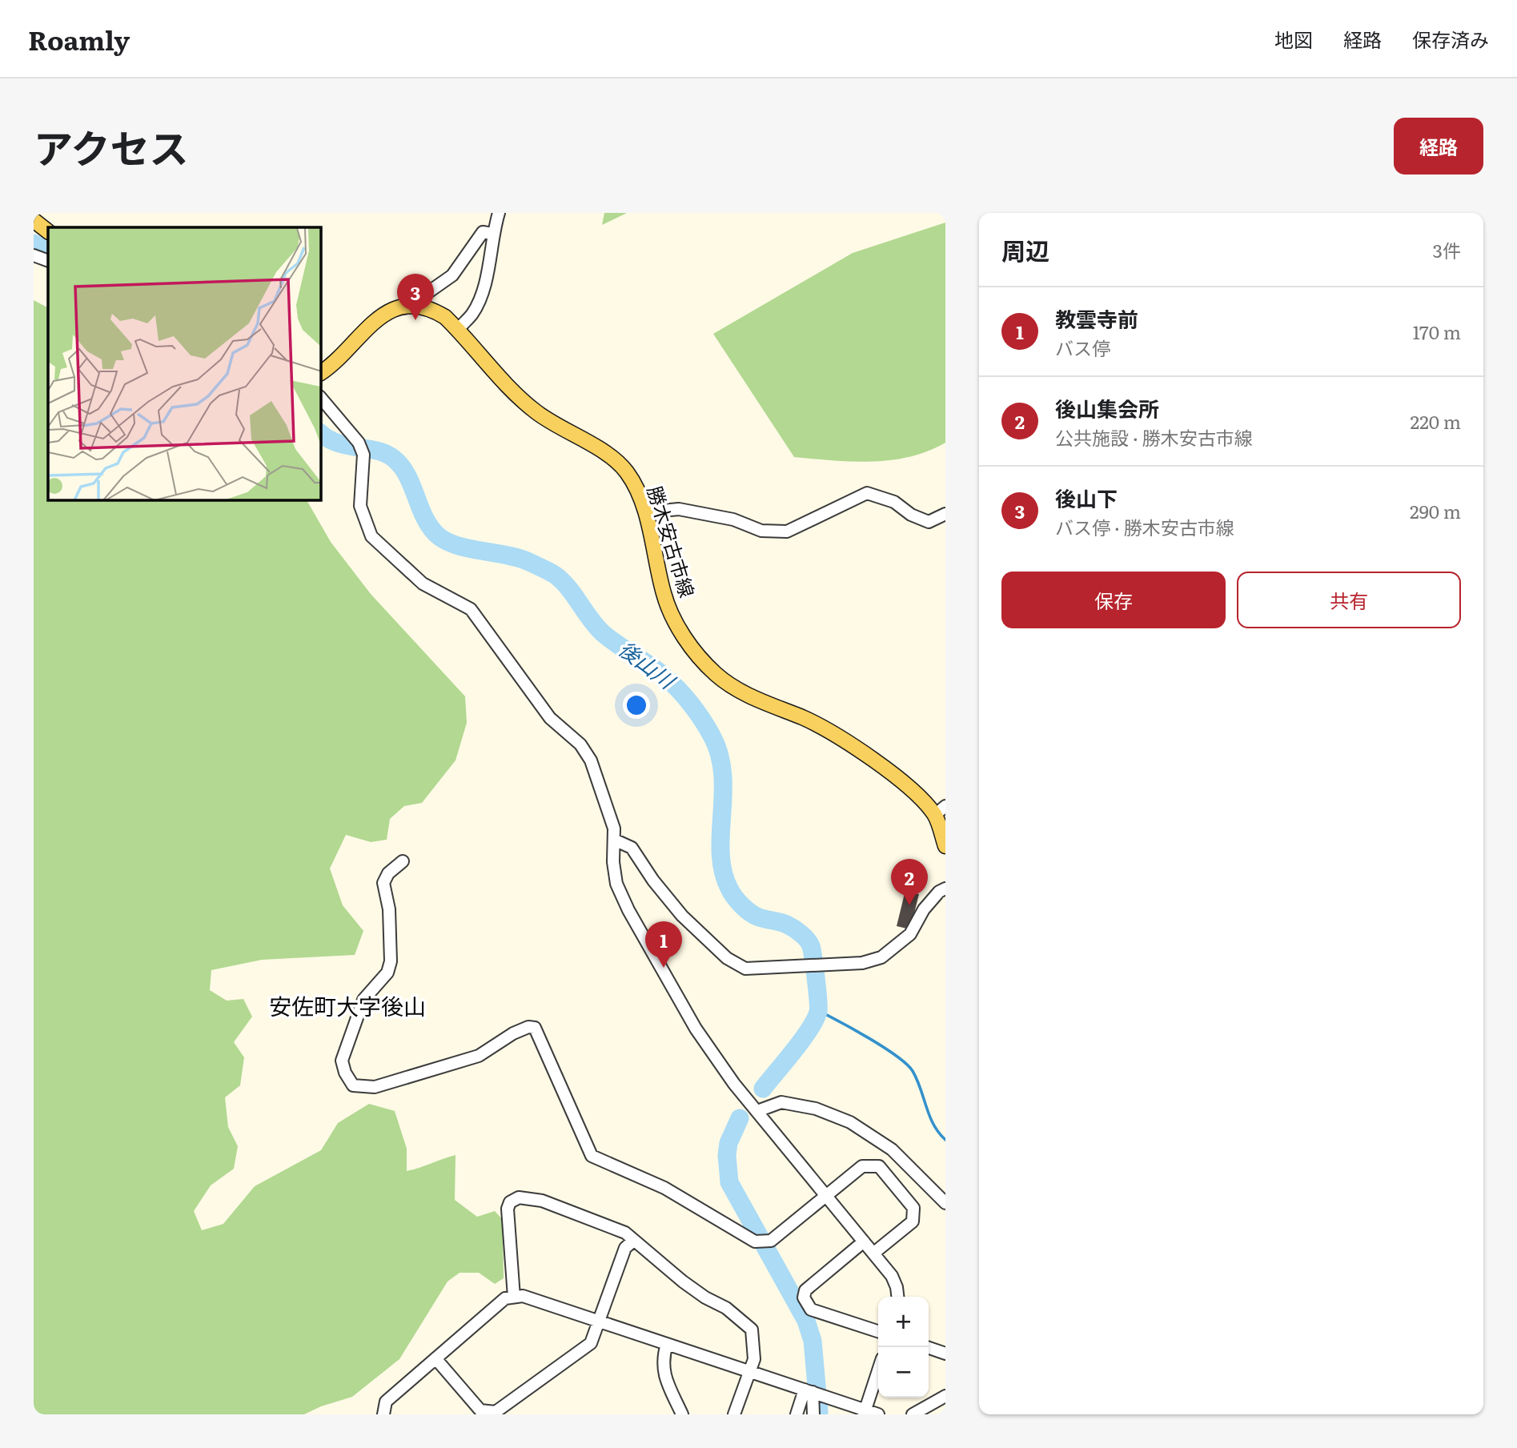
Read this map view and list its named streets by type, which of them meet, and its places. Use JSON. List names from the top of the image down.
{
  "streets": {
    "main road": ["勝木安古市線"]
  },
  "districts": ["安佐町大字後山"],
  "water": ["後山川"],
  "page": {
    "header": "Roamly",
    "nav": ["地図", "経路", "保存済み"],
    "title": "アクセス",
    "buttons": [
      "経路",
      ["保存", "共有"]
    ],
    "heading": ["周辺", "3件"],
    "pins": ["3", "2", "1"],
    "list": [
      {
        "mark": "1",
        "name": "教雲寺前",
        "note": "バス停",
        "value": "170 m"
      },
      {
        "mark": "2",
        "name": "後山集会所",
        "note": "公共施設 · 勝木安古市線",
        "value": "220 m"
      },
      {
        "mark": "3",
        "name": "後山下",
        "note": "バス停 · 勝木安古市線",
        "value": "290 m"
      }
    ],
    "map_buttons": ["+", "−"]
  }
}
